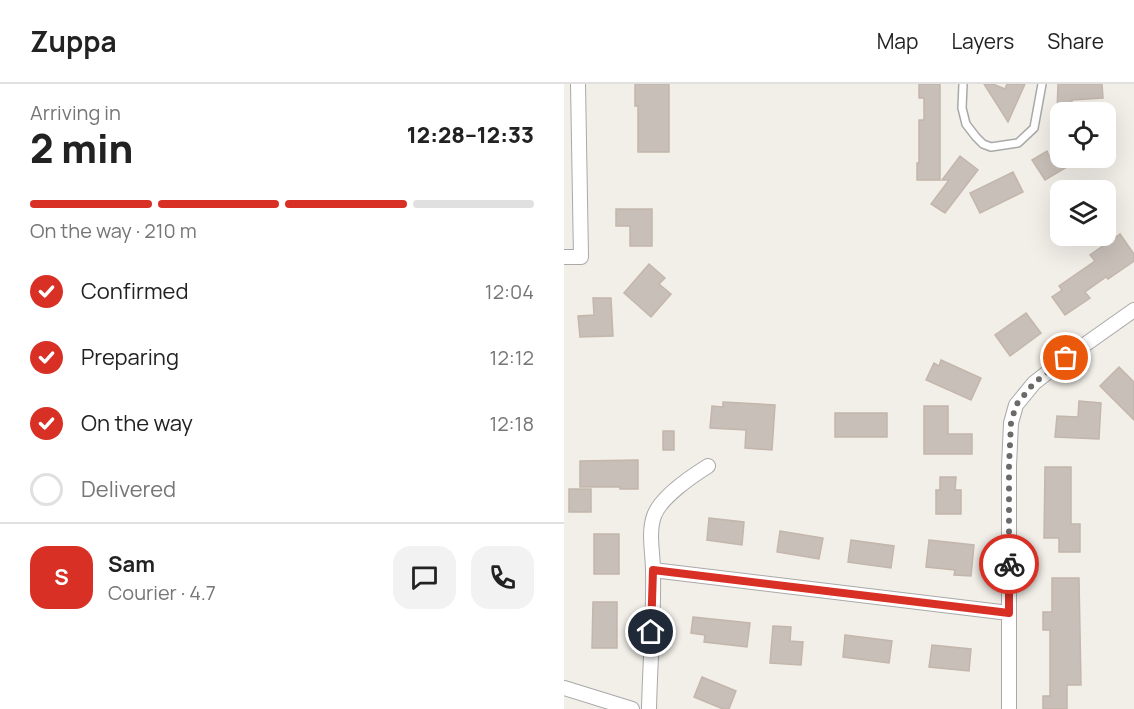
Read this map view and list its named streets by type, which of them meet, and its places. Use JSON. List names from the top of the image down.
{
  "page": {
    "header": "Zuppa",
    "nav": ["Map", "Layers", "Share"],
    "heading": ["2 min", "Arriving in", "12:28–12:33"],
    "panel": ["Sam", "Courier · 4.7"],
    "bar": "On the way · 210 m",
    "list": [
      ["Confirmed", "12:04"],
      ["Preparing", "12:12"],
      ["On the way", "12:18"],
      "Delivered"
    ],
    "round": "S"
  }
}
